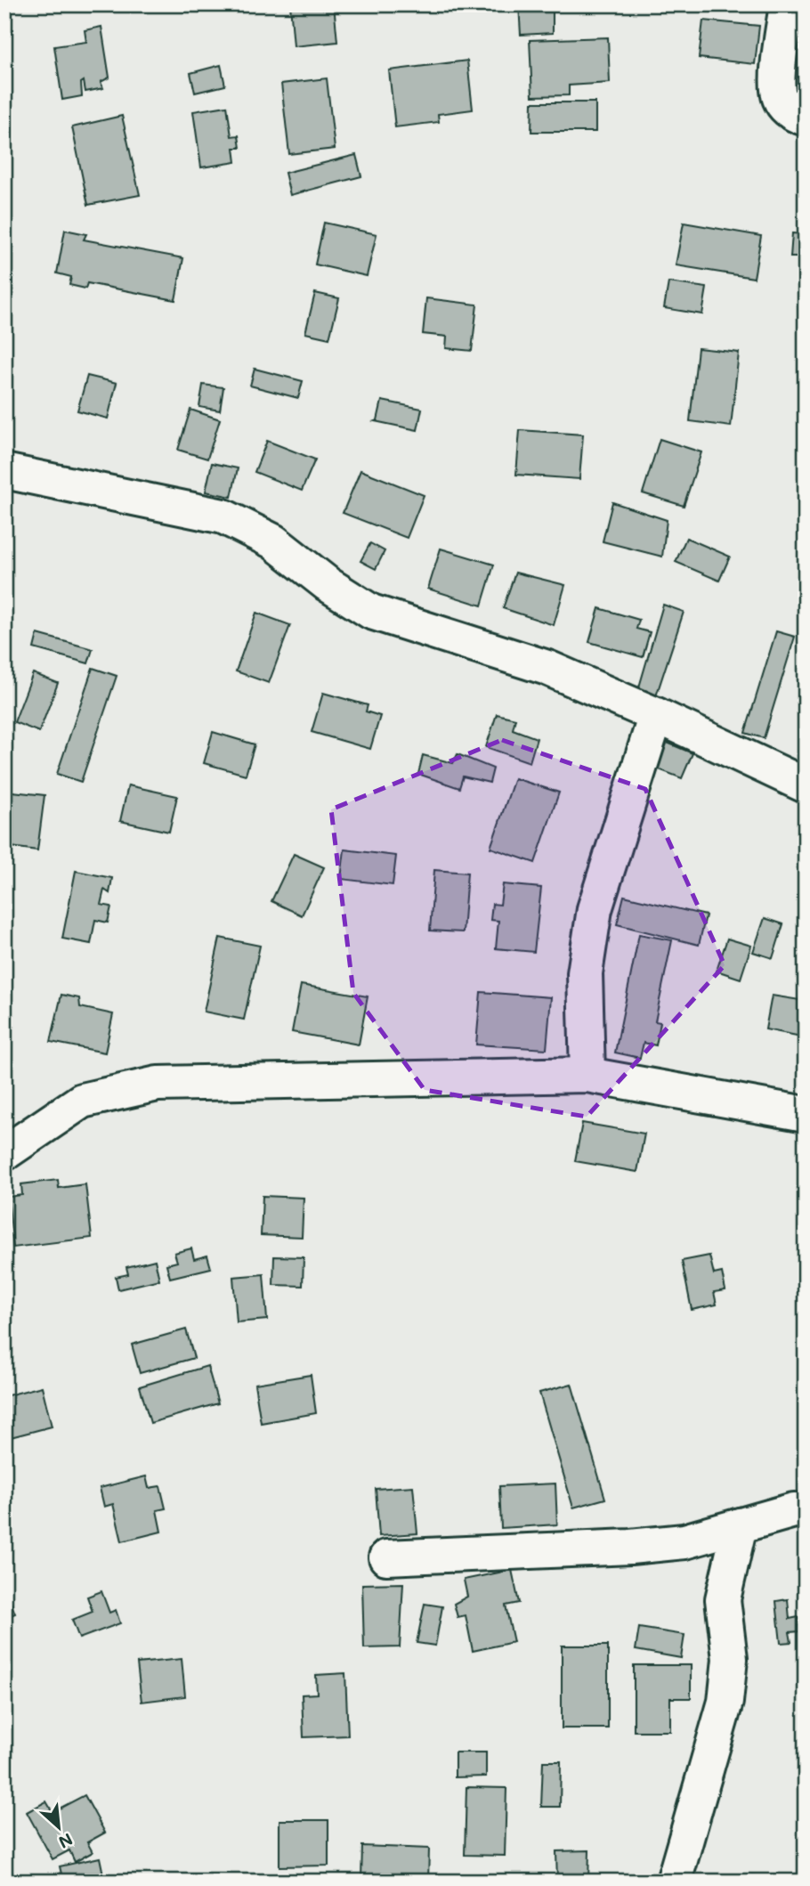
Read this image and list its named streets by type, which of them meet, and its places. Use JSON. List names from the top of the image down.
{
  "north": "bottom right"
}
